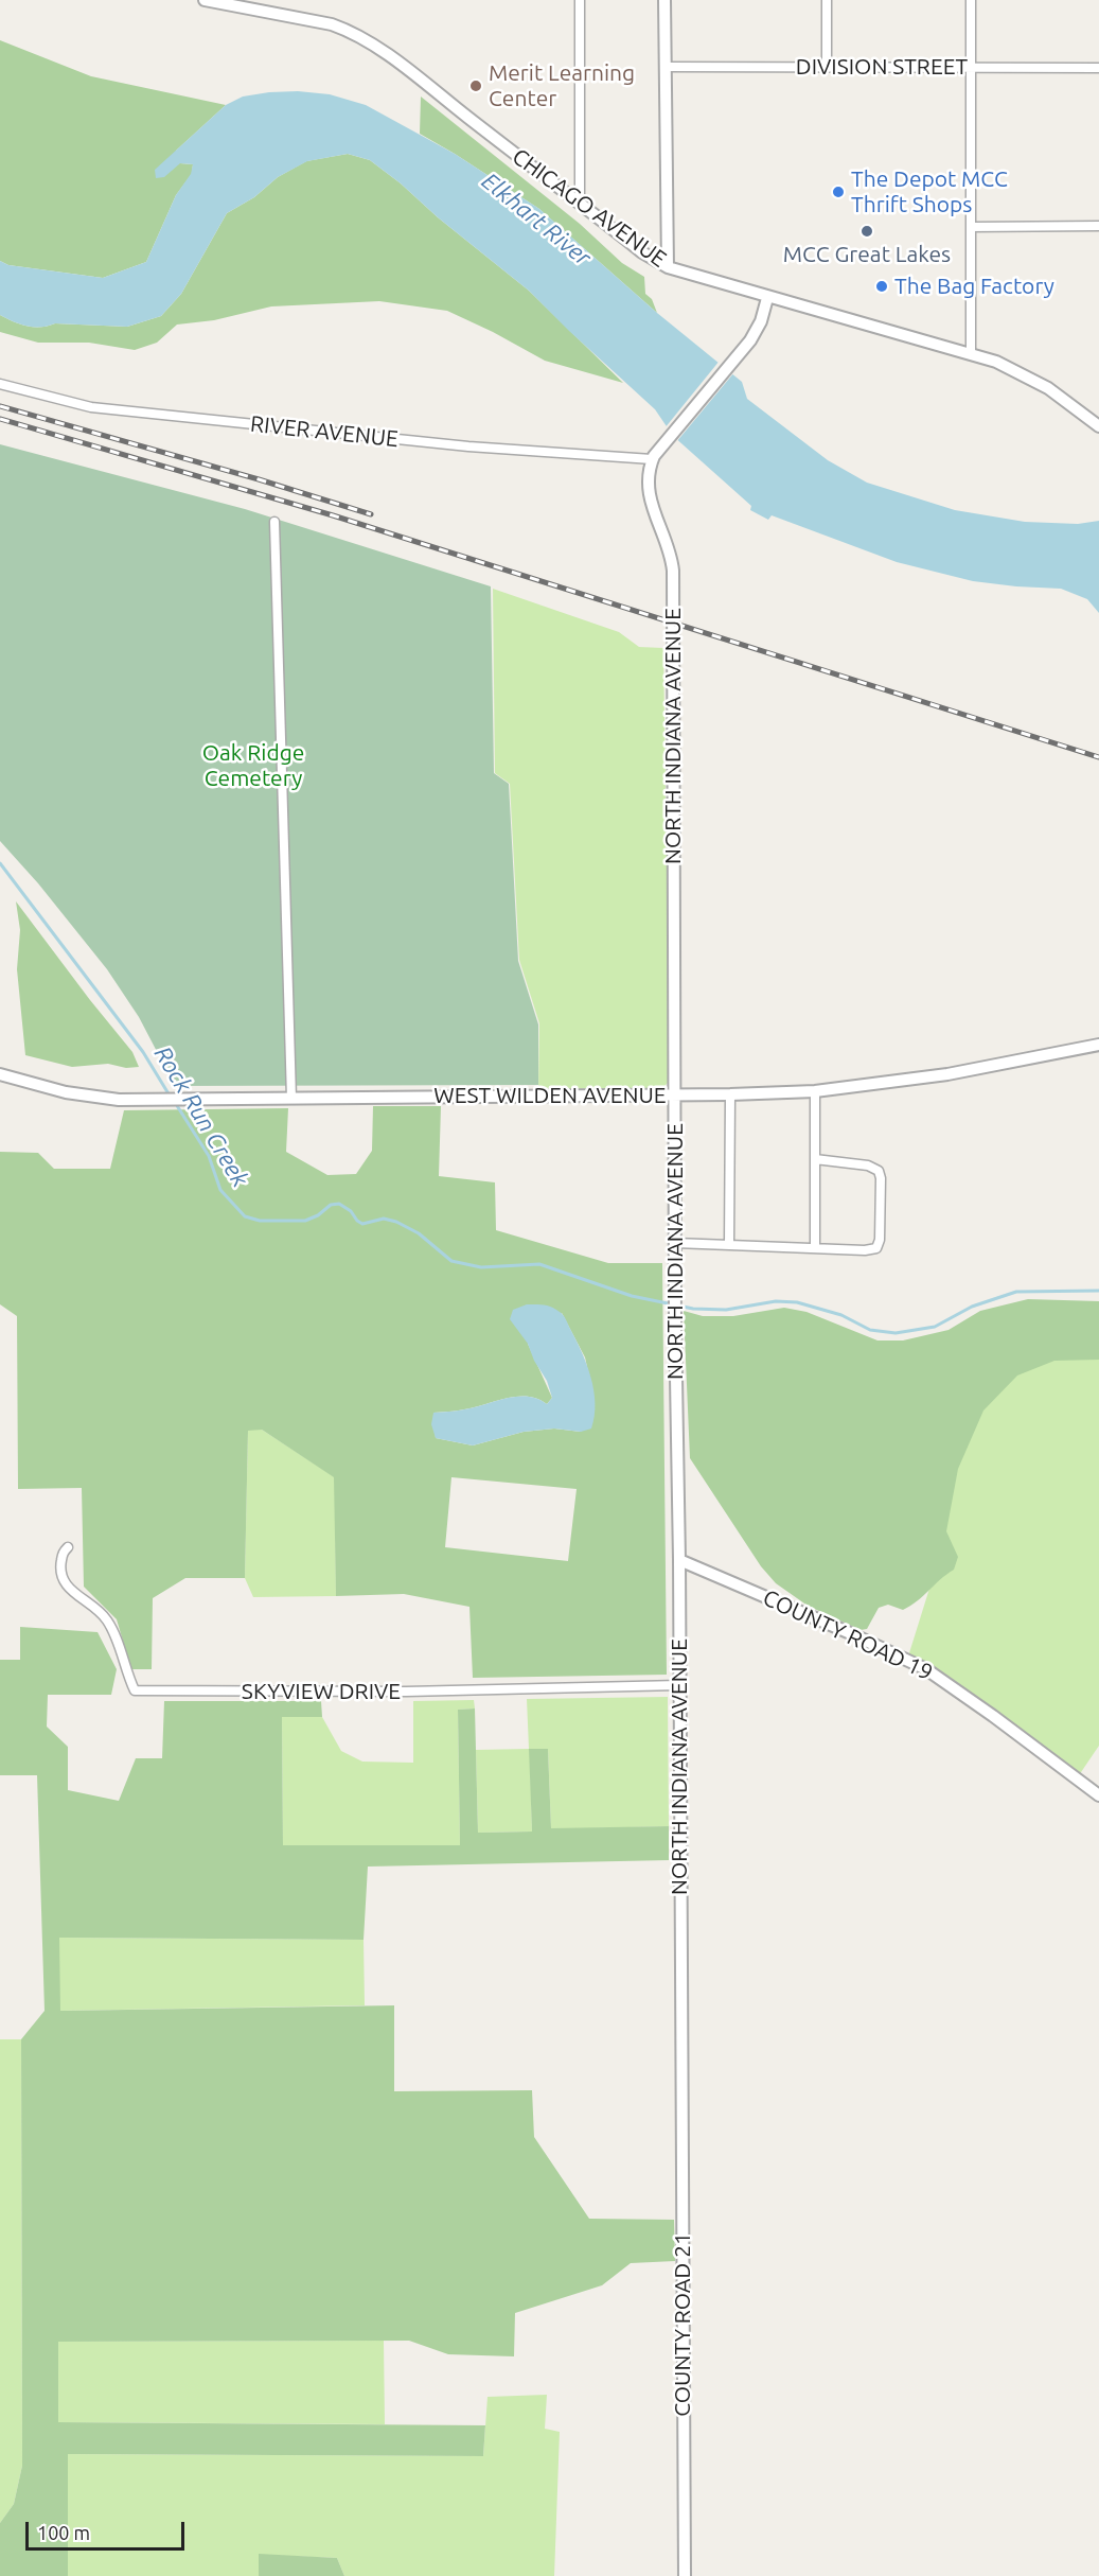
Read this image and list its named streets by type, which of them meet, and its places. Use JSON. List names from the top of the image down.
{
  "streets": {
    "street": [
      "DIVISION STREET",
      "CHICAGO AVENUE",
      "RIVER AVENUE",
      "NORTH INDIANA AVENUE",
      "WEST WILDEN AVENUE",
      "COUNTY ROAD 19",
      "SKYVIEW DRIVE",
      "COUNTY ROAD 21"
    ]
  },
  "crossings": [
    ["RIVER AVENUE", "NORTH INDIANA AVENUE"],
    ["NORTH INDIANA AVENUE", "WEST WILDEN AVENUE"],
    ["NORTH INDIANA AVENUE", "COUNTY ROAD 19"],
    ["NORTH INDIANA AVENUE", "SKYVIEW DRIVE"],
    ["NORTH INDIANA AVENUE", "COUNTY ROAD 21"]
  ],
  "water": ["Elkhart River", "Rock Run Creek"],
  "parks": ["Oak Ridge Cemetery"],
  "places": [
    "Merit Learning Center",
    "The Depot MCC Thrift Shops",
    "MCC Great Lakes",
    "The Bag Factory"
  ],
  "scale_bar": "100 m"
}
